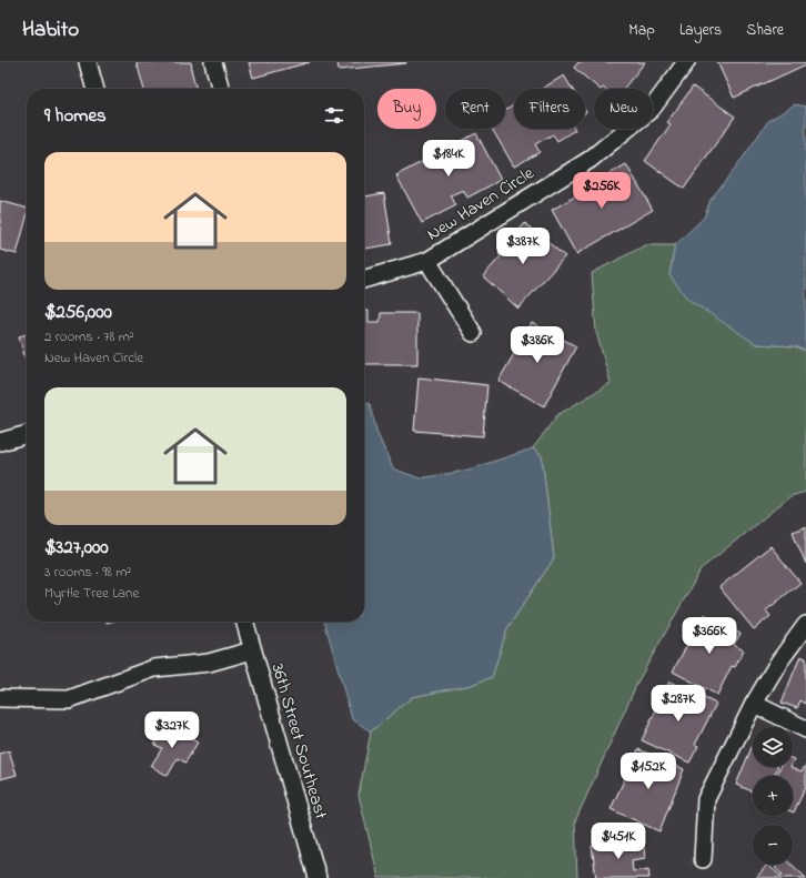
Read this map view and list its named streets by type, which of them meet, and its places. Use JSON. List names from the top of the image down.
{
  "streets": {
    "street": ["New Haven Circle", "36th Street Southeast"]
  },
  "page": {
    "header": "Habito",
    "nav": ["Map", "Layers", "Share"],
    "chip": [
      "Buy",
      "Rent",
      "Filters",
      "New"
    ],
    "heading": "9 homes",
    "price": [
      "$184K",
      "$256K",
      "$387K",
      "$386K",
      "$366K",
      "$287K",
      "$327K",
      "$152K",
      "$451K"
    ],
    "list": [
      {
        "name": "$256,000",
        "note": "2 rooms · 78 m² · New Haven Circle"
      },
      {
        "name": "$327,000",
        "note": "3 rooms · 98 m² · Myrtle Tree Lane"
      }
    ],
    "map_buttons": ["+", "−"]
  }
}
